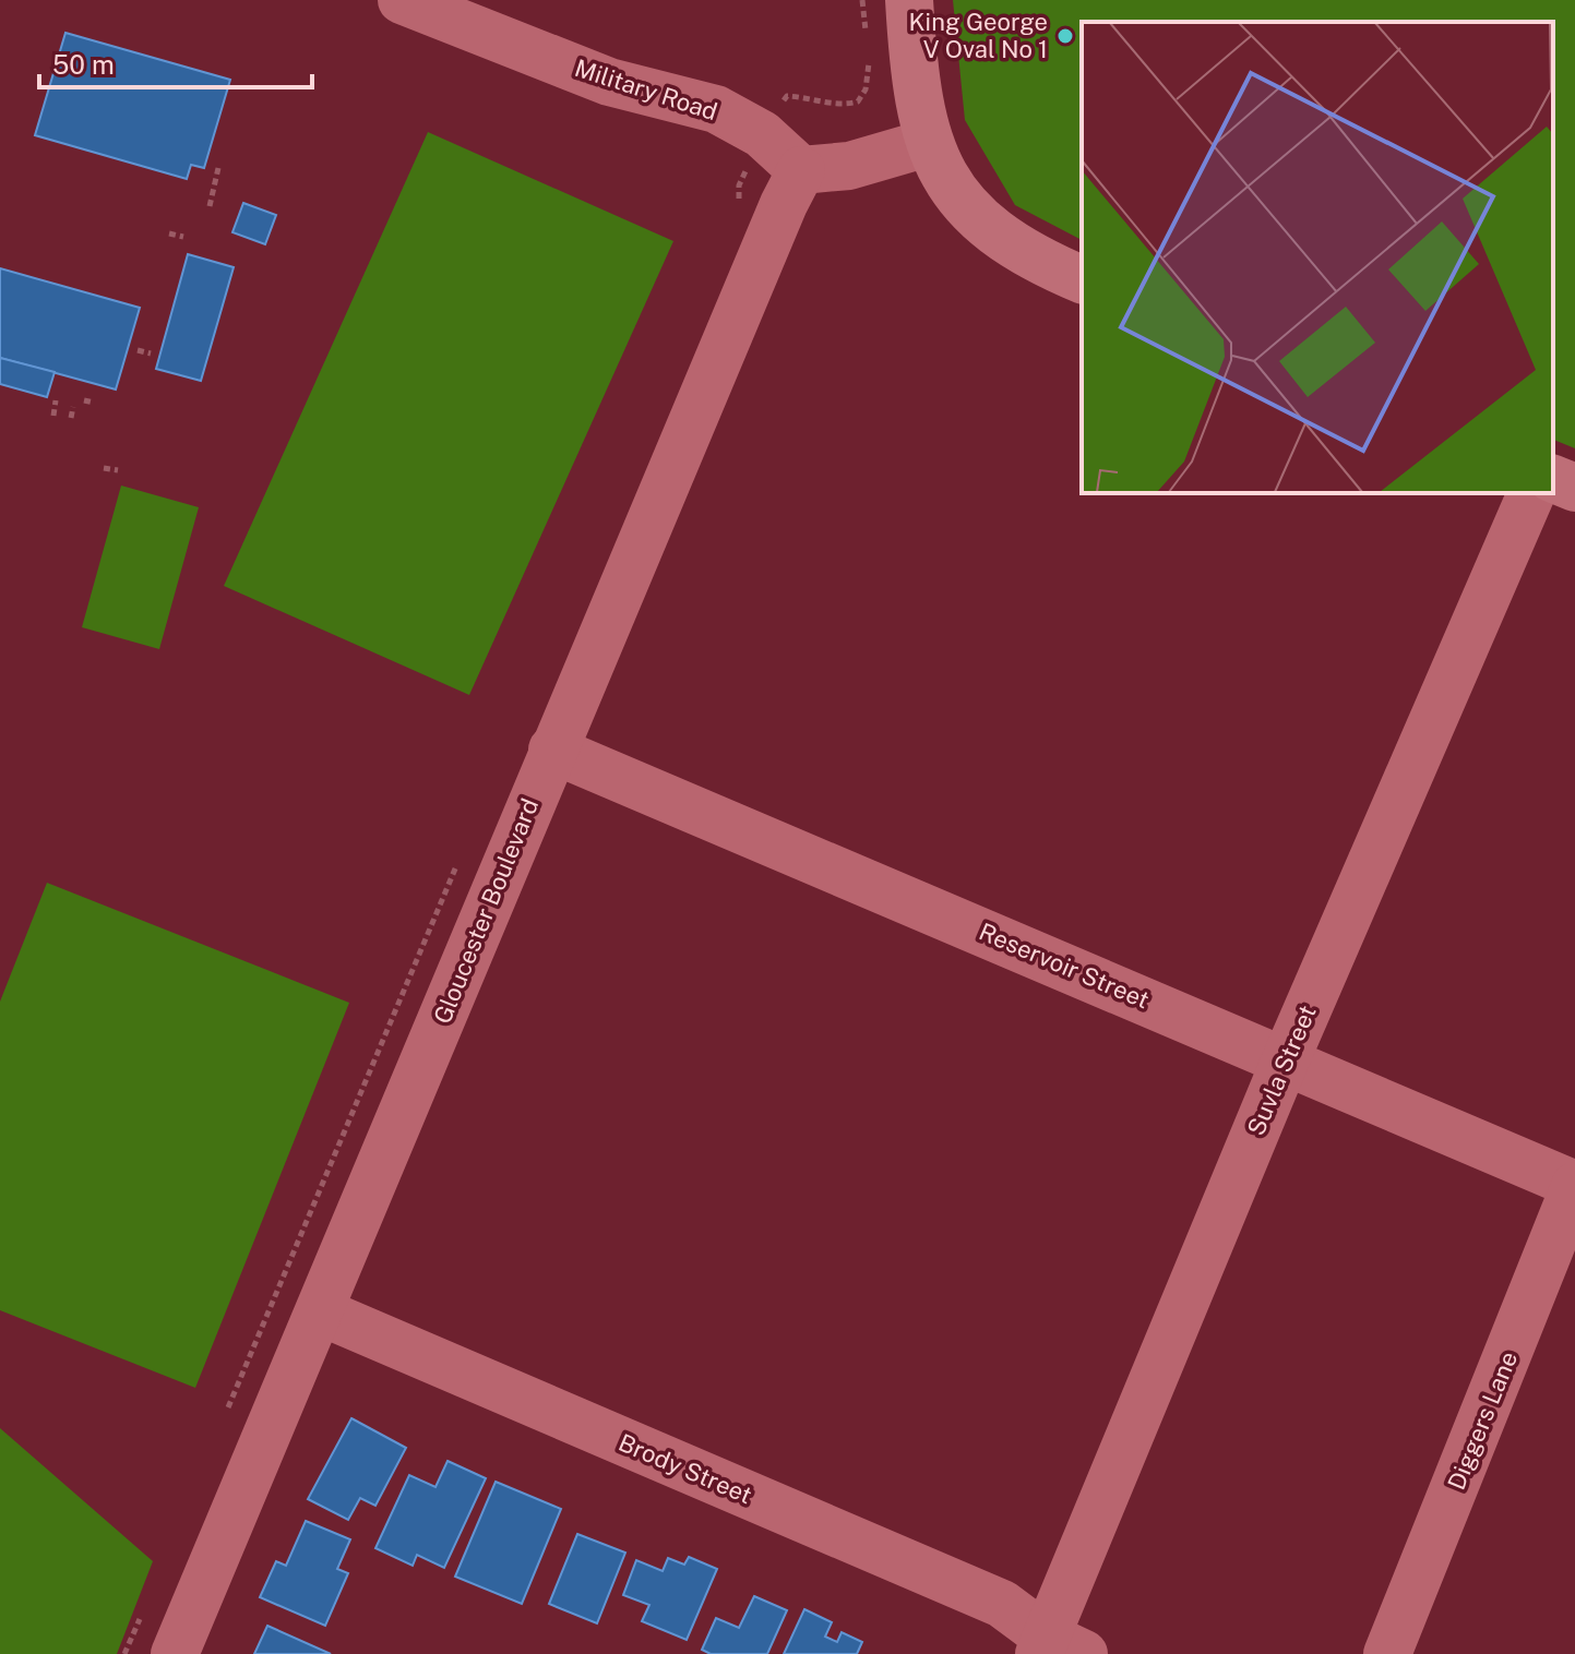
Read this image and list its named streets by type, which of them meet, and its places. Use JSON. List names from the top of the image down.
{
  "streets": {
    "street": [
      "Military Road",
      "Gloucester Boulevard",
      "Reservoir Street",
      "Suvla Street",
      "Diggers Lane",
      "Brody Street"
    ]
  },
  "crossings": [
    ["Military Road", "Gloucester Boulevard"],
    ["Gloucester Boulevard", "Reservoir Street"],
    ["Gloucester Boulevard", "Brody Street"],
    ["Reservoir Street", "Suvla Street"],
    ["Reservoir Street", "Diggers Lane"],
    ["Suvla Street", "Brody Street"]
  ],
  "places": ["King George V Oval No 1"],
  "scale_bar": "50 m"
}
